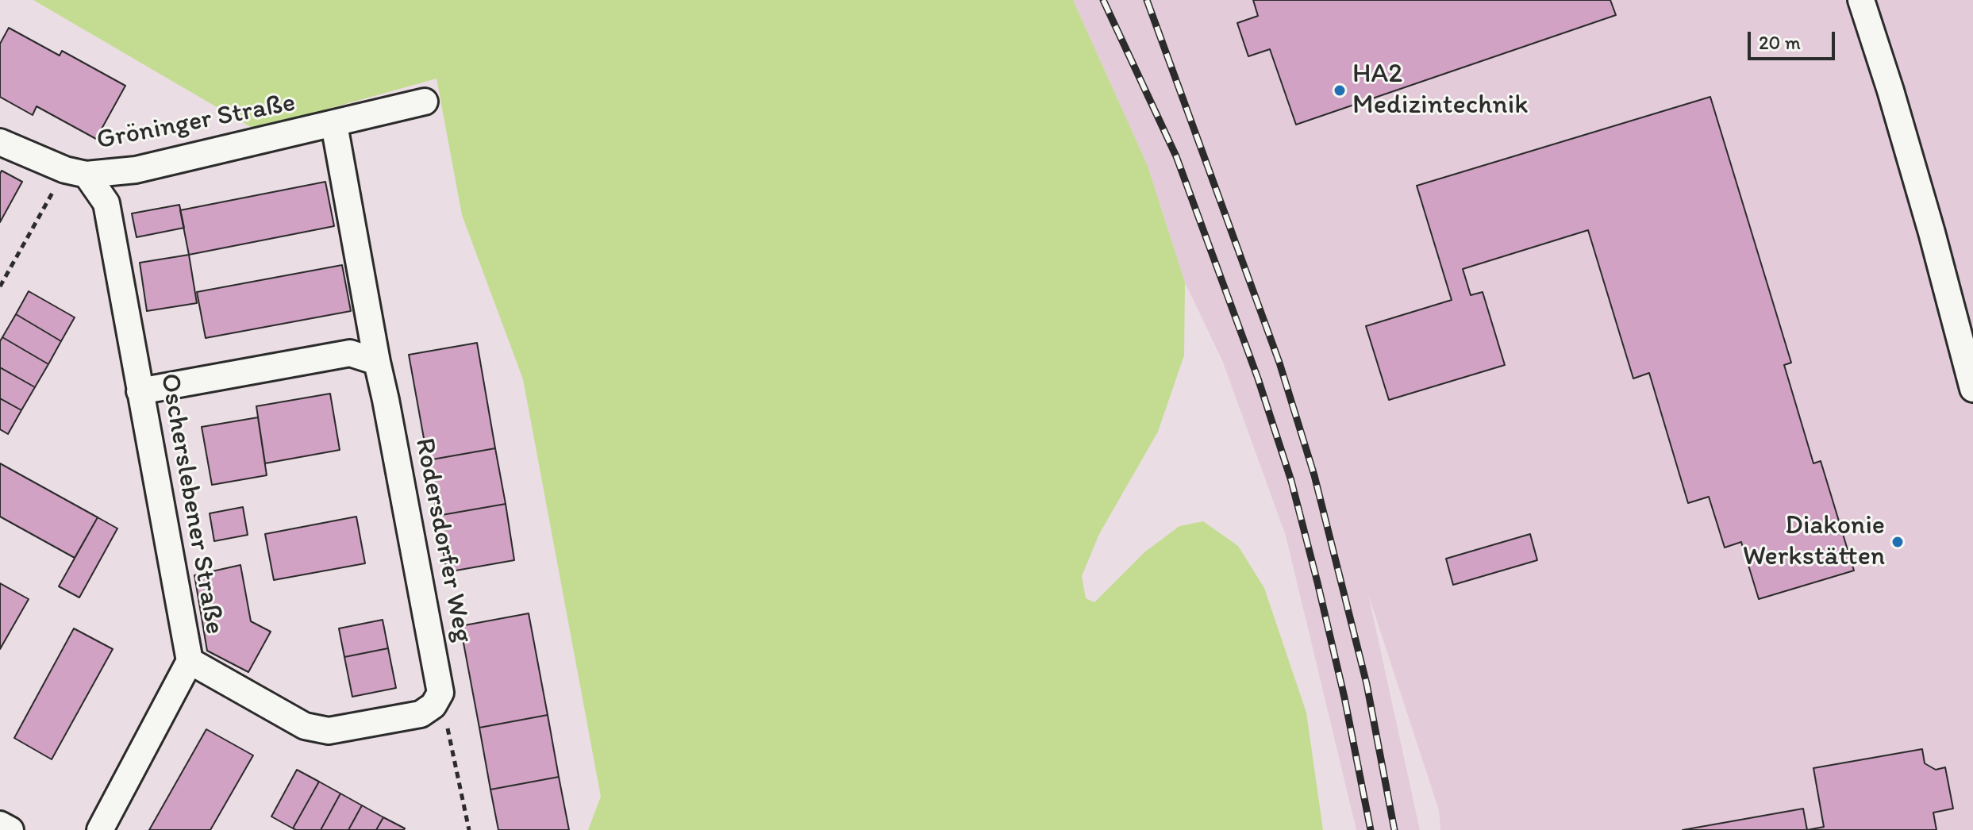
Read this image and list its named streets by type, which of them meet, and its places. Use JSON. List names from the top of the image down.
{
  "streets": {
    "street": ["Gröninger Straße", "Oscherslebener Straße", "Rodersdorfer Weg"]
  },
  "crossings": [
    ["Gröninger Straße", "Oscherslebener Straße"],
    ["Gröninger Straße", "Rodersdorfer Weg"]
  ],
  "places": ["HA2 Medizintechnik", "Diakonie Werkstätten"],
  "scale_bar": "20 m"
}
